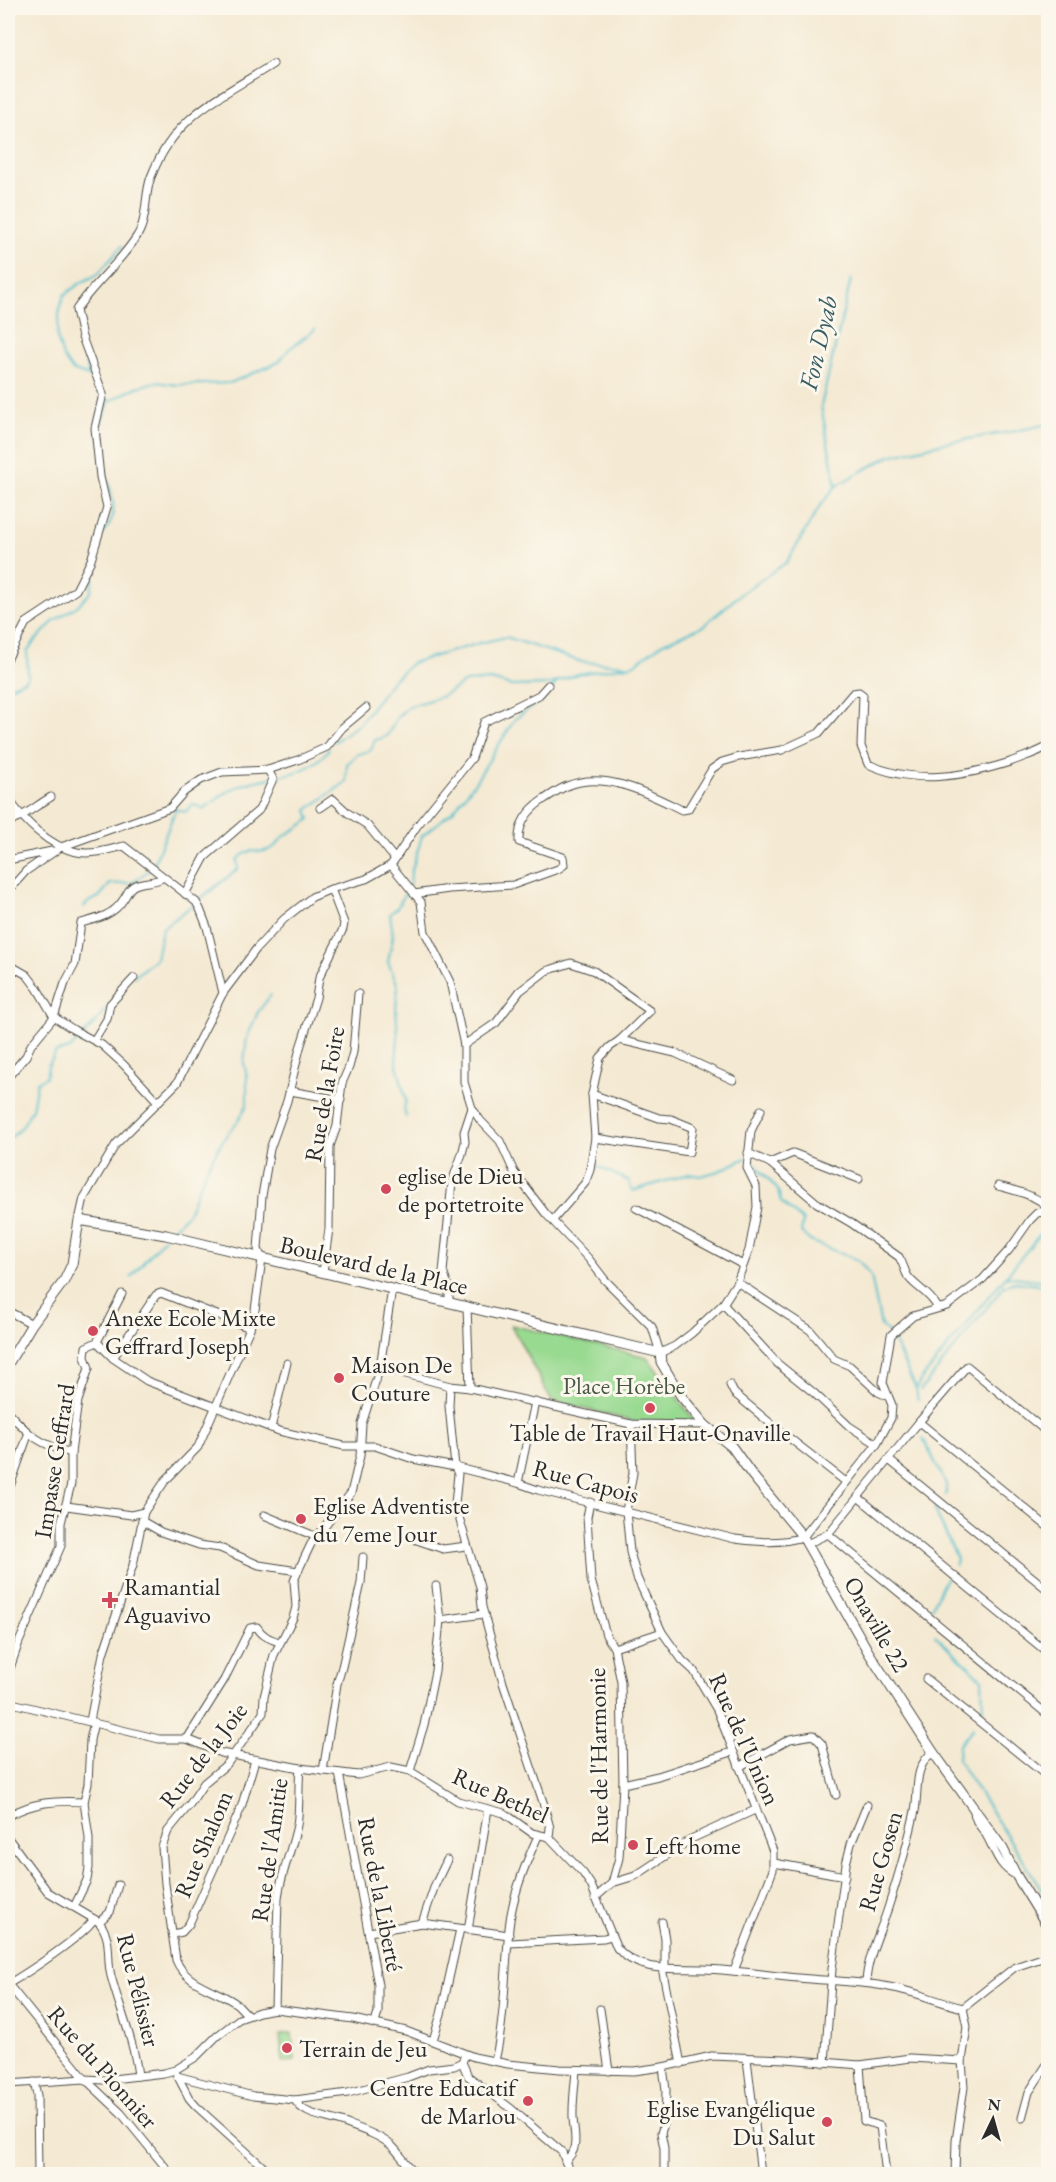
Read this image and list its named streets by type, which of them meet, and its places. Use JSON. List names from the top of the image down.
{
  "streets": {
    "street": [
      "Rue de la Foire",
      "Boulevard de la Place",
      "Impasse Geffrard",
      "Rue Capois",
      "Onaville 22",
      "Rue de l'Union",
      "Rue de la Joie",
      "Rue de l'Harmonie",
      "Rue Bethel",
      "Rue Shalom",
      "Rue de l'Amitie",
      "Rue Gosen",
      "Rue de la Liberté",
      "Rue Pélissier",
      "Rue du Pionnier"
    ]
  },
  "crossings": [
    ["Rue de la Foire", "Boulevard de la Place"],
    ["Boulevard de la Place", "Onaville 22"],
    ["Boulevard de la Place", "Rue de la Joie"],
    ["Impasse Geffrard", "Rue Capois"],
    ["Rue Capois", "Onaville 22"],
    ["Rue Capois", "Rue de l'Union"],
    ["Rue Capois", "Rue de la Joie"],
    ["Rue Capois", "Rue de l'Harmonie"],
    ["Onaville 22", "Rue Gosen"],
    ["Rue de la Joie", "Rue Bethel"],
    ["Rue de la Joie", "Rue Shalom"],
    ["Rue Bethel", "Rue Shalom"],
    ["Rue Bethel", "Rue de l'Amitie"],
    ["Rue Bethel", "Rue Gosen"],
    ["Rue Bethel", "Rue de la Liberté"]
  ],
  "water": ["Fon Dyab"],
  "parks": ["Place Horèbe"],
  "places": {
    "other": [
      "eglise de Dieu de portetroite",
      "Anexe Ecole Mixte Geffrard Joseph",
      "Maison De Couture",
      "Table de Travail Haut-Onaville",
      "Eglise Adventiste du 7eme Jour",
      "Left home",
      "Terrain de Jeu",
      "Centre Educatif de Marlou",
      "Eglise Evangélique Du Salut"
    ],
    "health": ["Ramantial Aguavivo"]
  },
  "north": "top"
}
